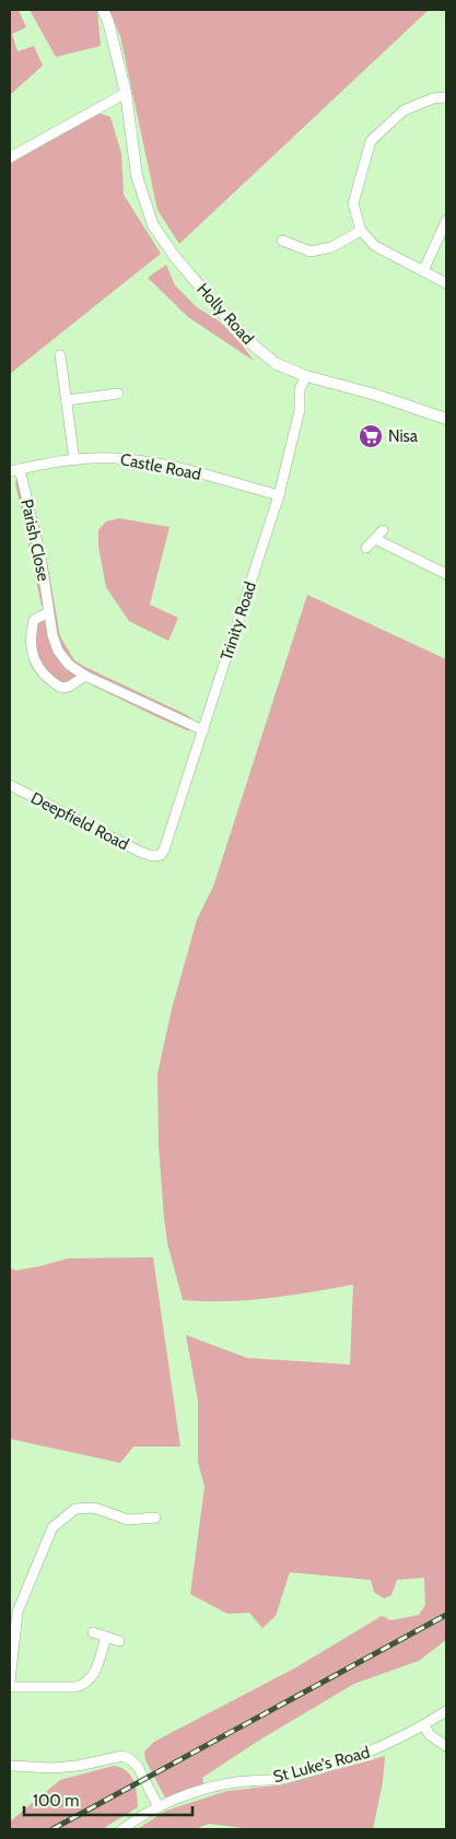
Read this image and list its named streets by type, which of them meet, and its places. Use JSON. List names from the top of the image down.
{
  "streets": {
    "street": [
      "Holly Road",
      "Castle Road",
      "Parish Close",
      "Trinity Road",
      "Deepfield Road",
      "St Luke's Road"
    ]
  },
  "crossings": [
    ["Holly Road", "Trinity Road"],
    ["Castle Road", "Parish Close"],
    ["Castle Road", "Trinity Road"],
    ["Parish Close", "Trinity Road"],
    ["Trinity Road", "Deepfield Road"]
  ],
  "places": {
    "supermarket": ["Nisa"]
  },
  "scale_bar": "100 m"
}
